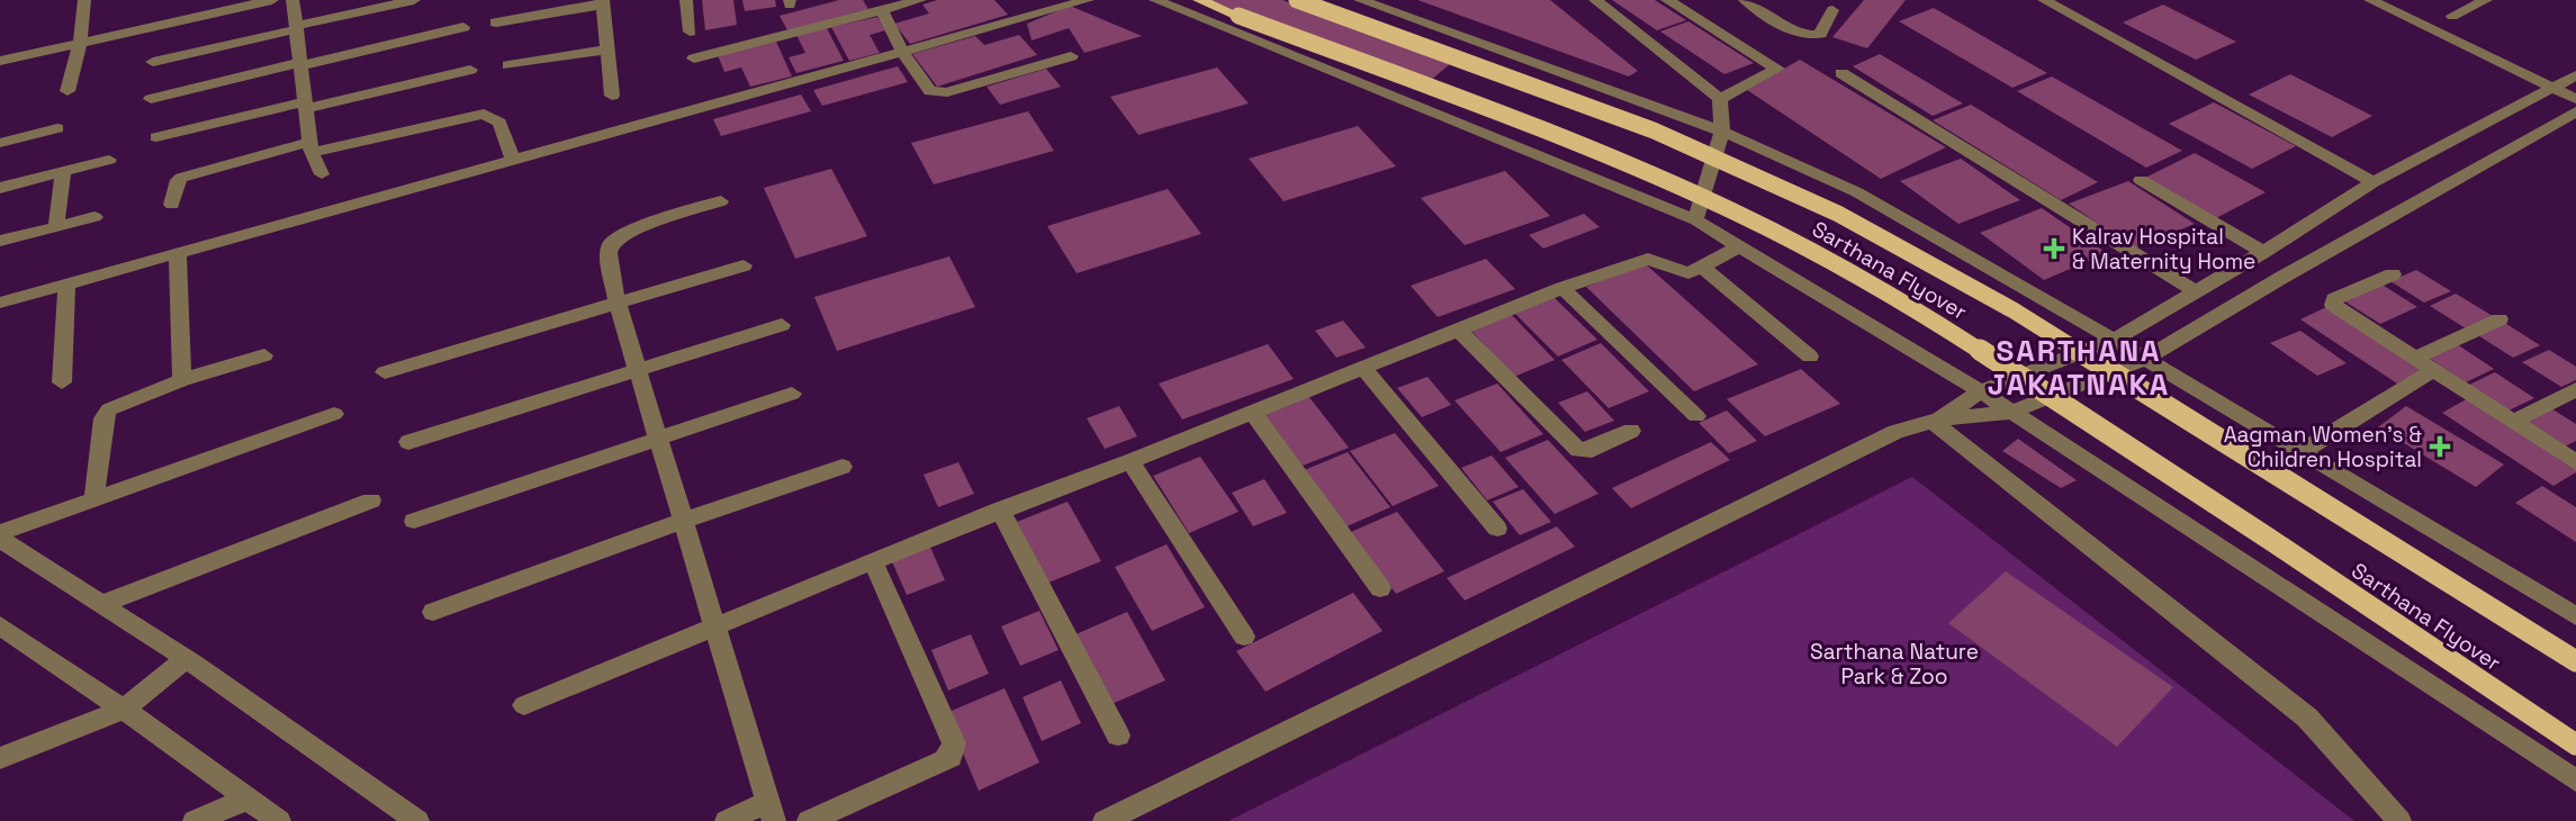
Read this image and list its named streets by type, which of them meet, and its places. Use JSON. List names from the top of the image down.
{
  "streets": {
    "main road": ["Sarthana Flyover"]
  },
  "districts": ["SARTHANA JAKATNAKA"],
  "parks": ["Sarthana Nature Park & Zoo"],
  "places": {
    "health": ["Kalrav Hospital & Maternity Home", "Aagman Women's & Children Hospital"]
  }
}
